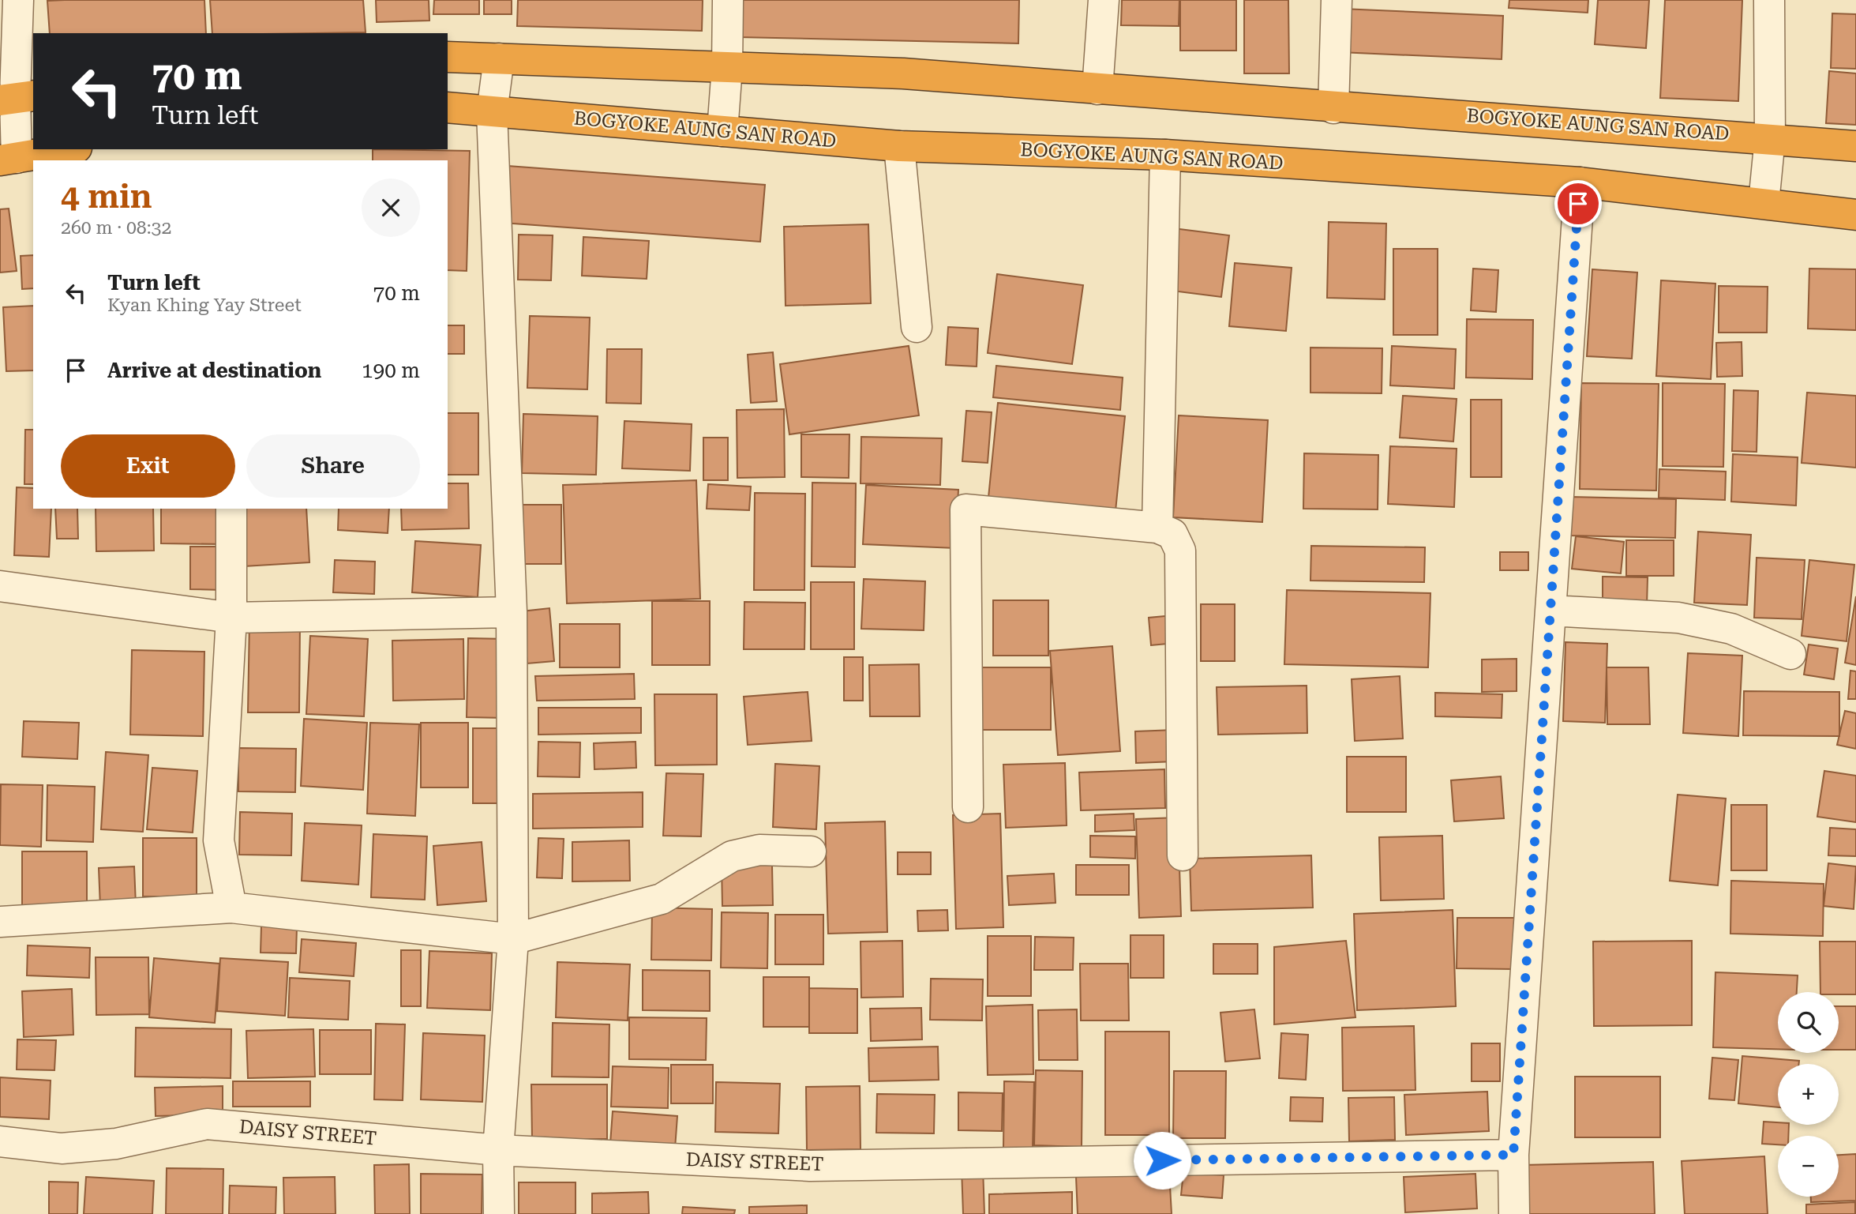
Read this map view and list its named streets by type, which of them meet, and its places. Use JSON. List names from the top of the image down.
{
  "streets": {
    "highway": ["BOGYOKE AUNG SAN ROAD"],
    "street": ["DAISY STREET"]
  },
  "page": {
    "turn": ["70 m", "Turn left"],
    "heading": ["4 min", "260 m · 08:32"],
    "list": [
      {
        "name": "Turn left",
        "note": "Kyan Khing Yay Street",
        "value": "70 m"
      },
      {
        "name": "Arrive at destination",
        "value": "190 m"
      }
    ],
    "buttons": ["Exit", "Share"],
    "map_buttons": ["+", "−"]
  }
}
